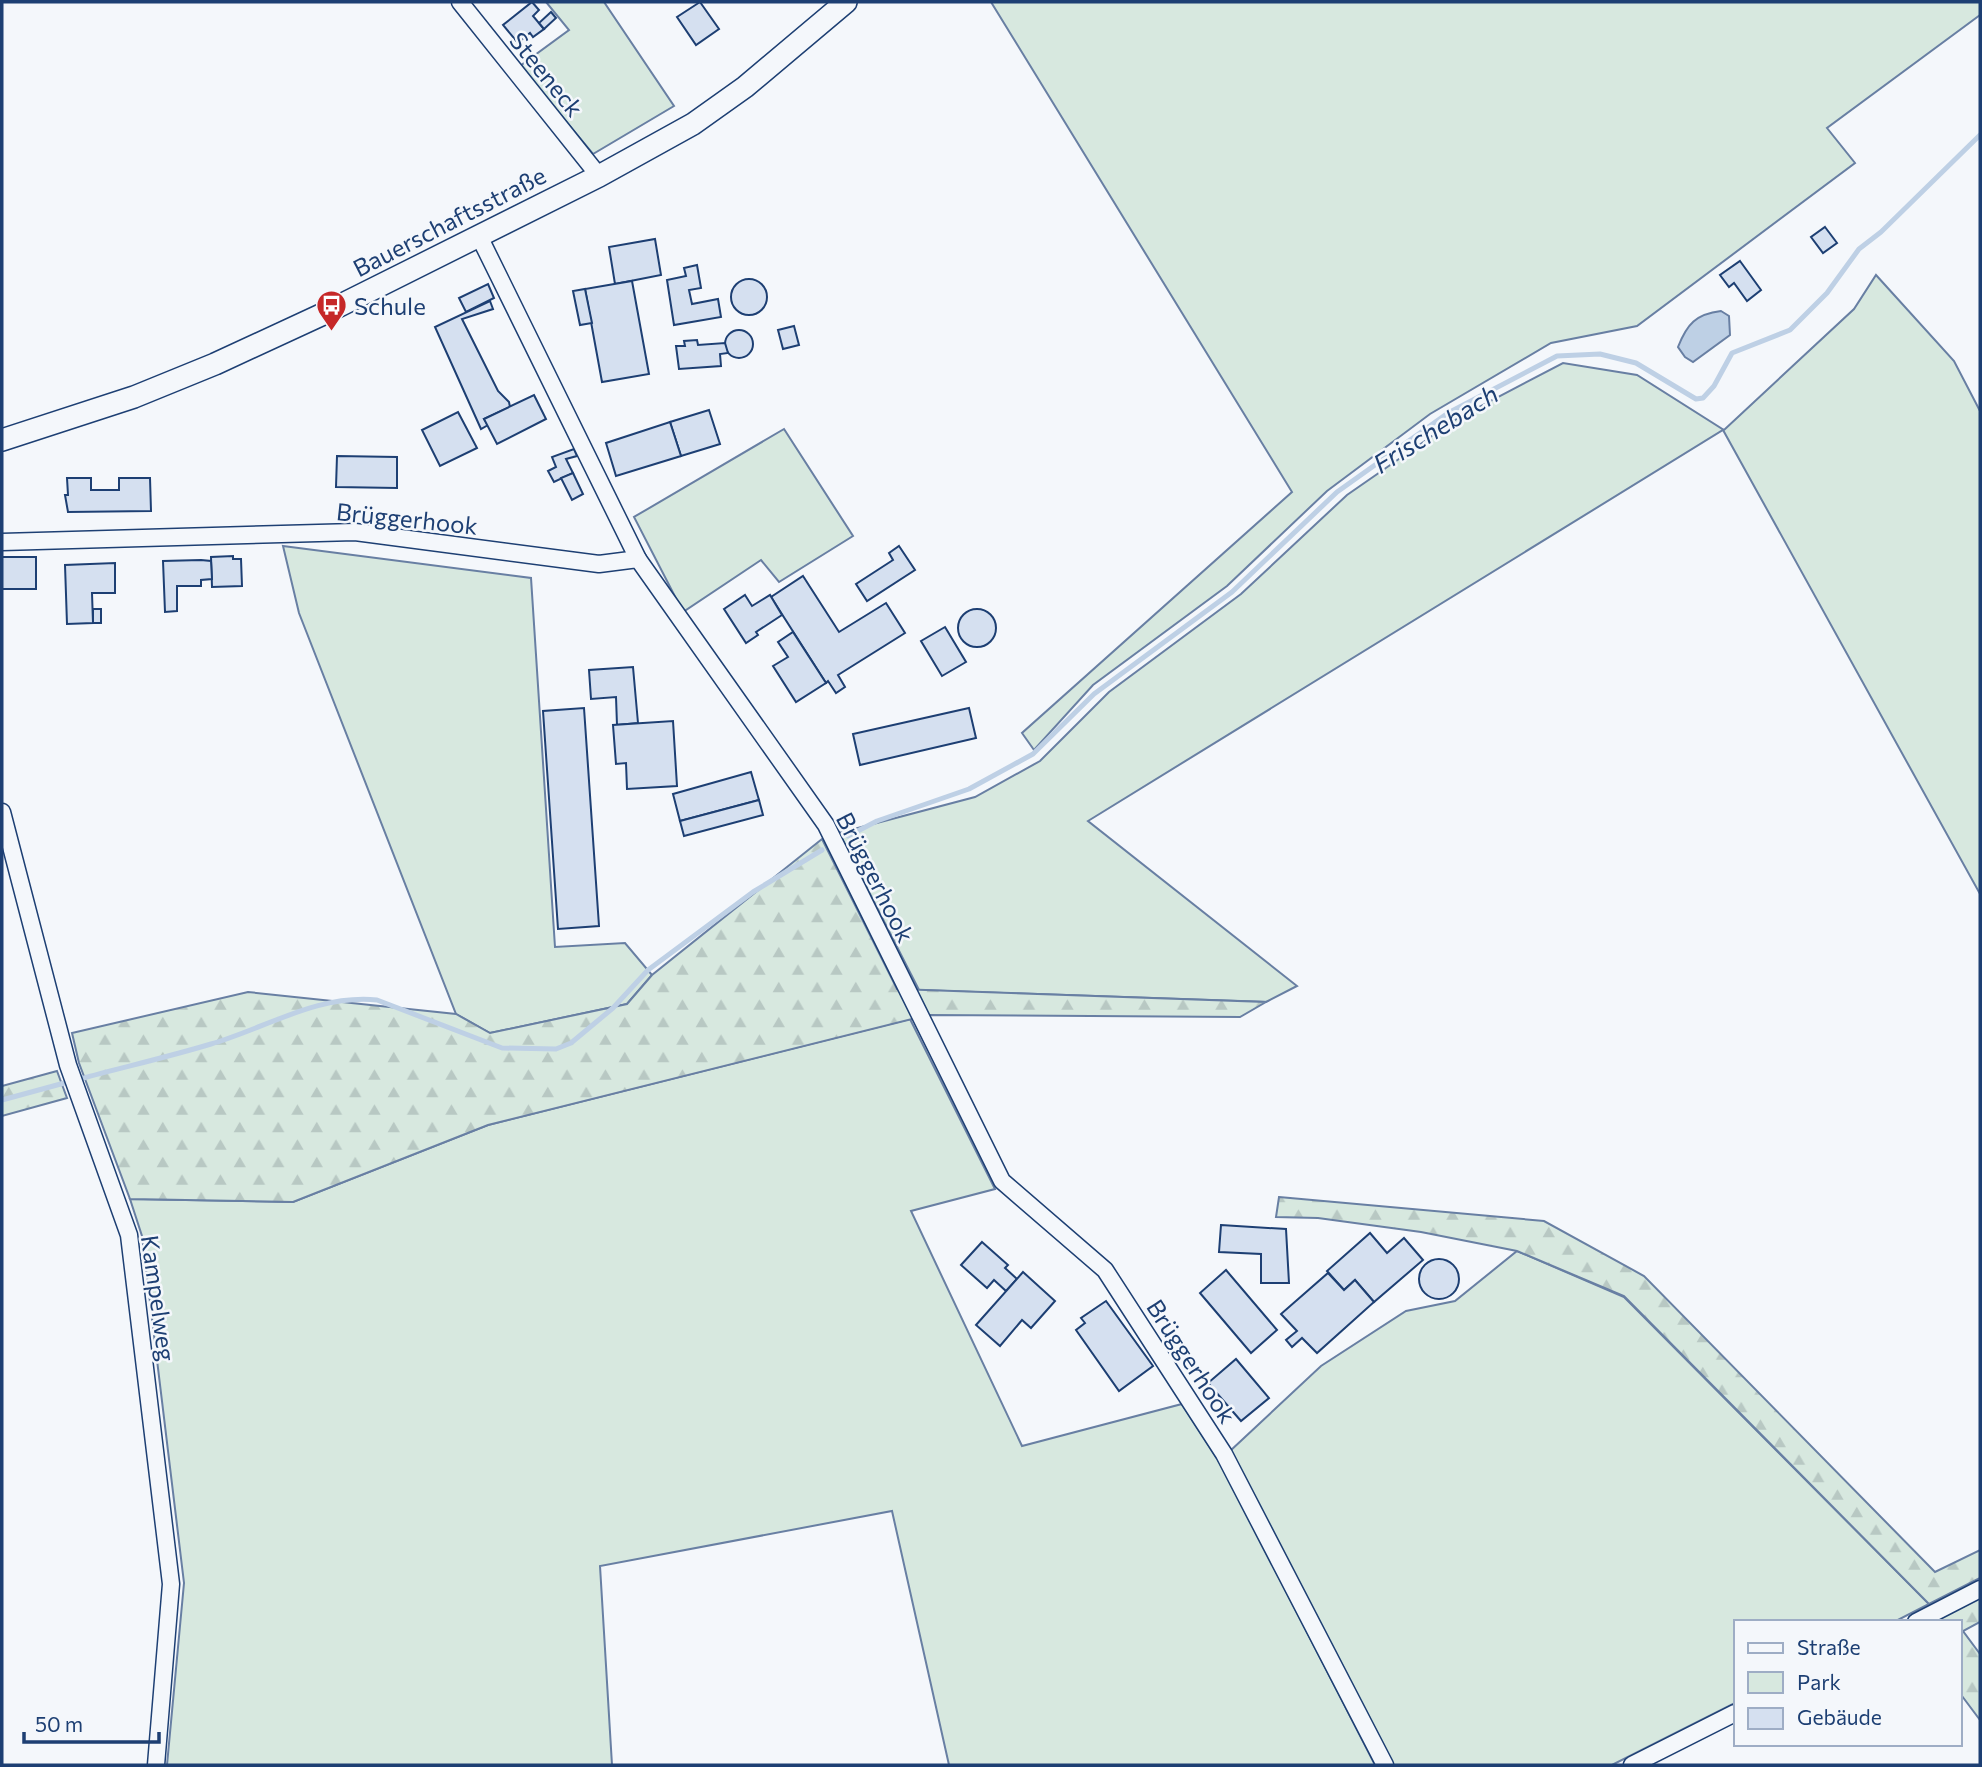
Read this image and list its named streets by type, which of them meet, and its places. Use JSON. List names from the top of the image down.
{
  "streets": {
    "street": [
      "Steeneck",
      "Bauerschaftsstraße",
      "Brüggerhook",
      "Kampelweg"
    ]
  },
  "crossings": [
    ["Steeneck", "Bauerschaftsstraße"]
  ],
  "water": ["Frischebach"],
  "places": {
    "bus stop": ["Schule"]
  },
  "legend": ["Straße", "Park", "Gebäude"],
  "scale_bar": "50 m"
}
